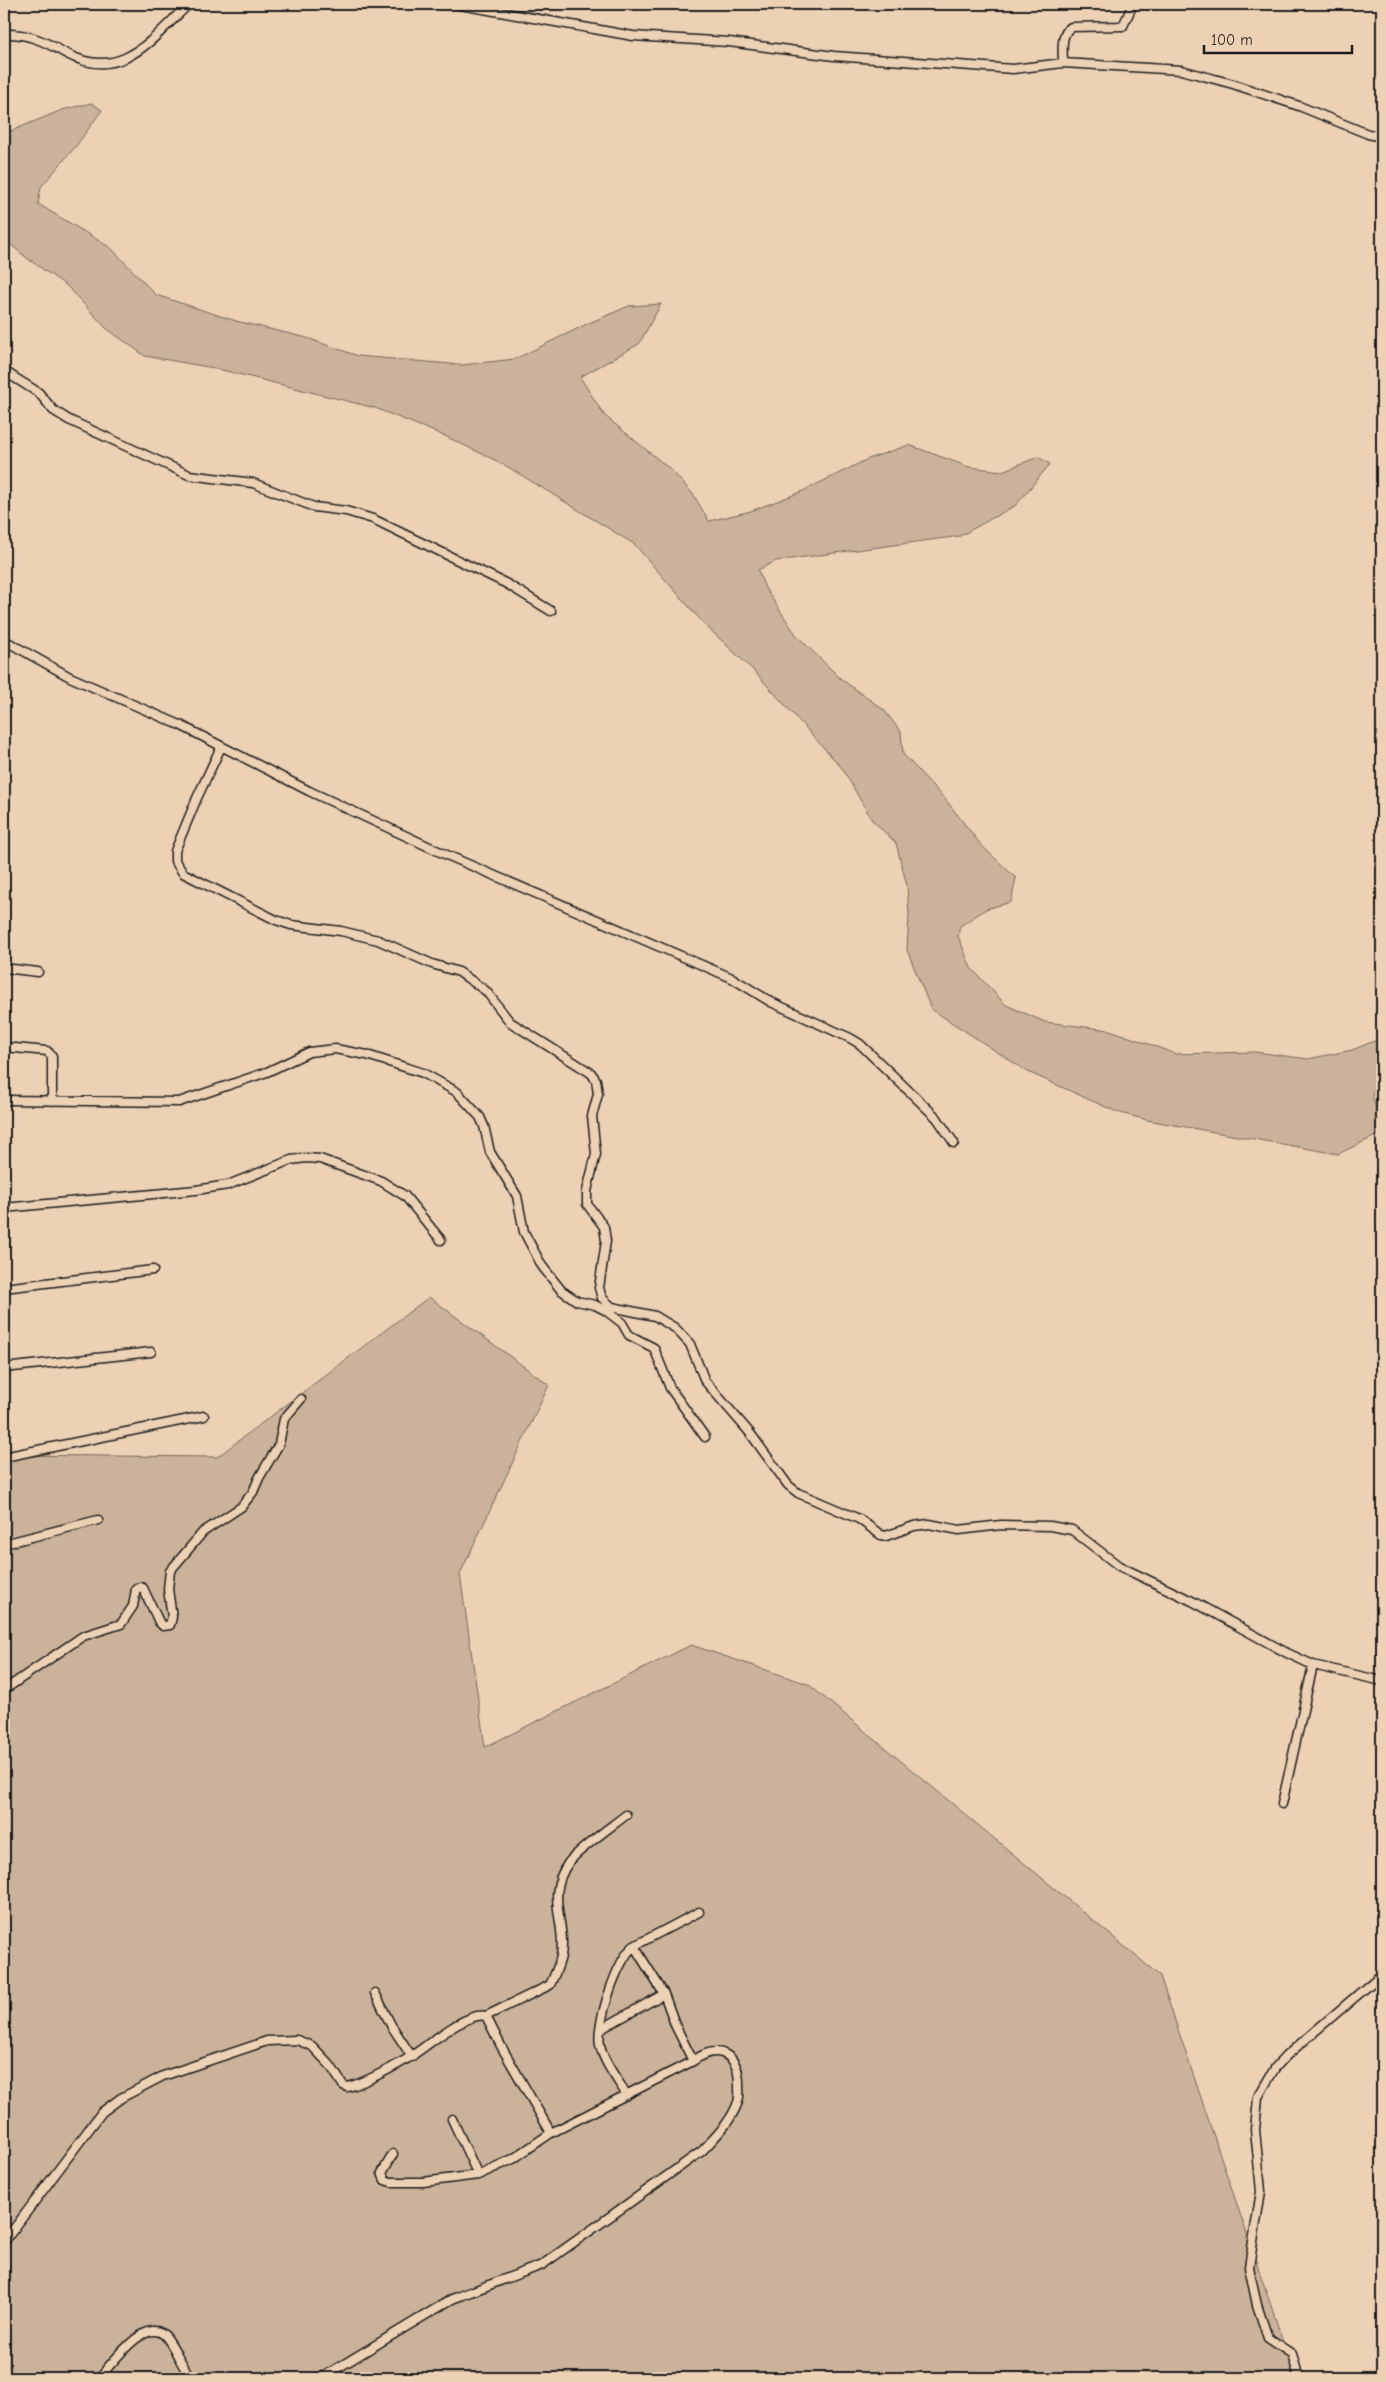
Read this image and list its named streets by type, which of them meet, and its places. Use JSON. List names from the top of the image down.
{
  "scale_bar": "100 m"
}
